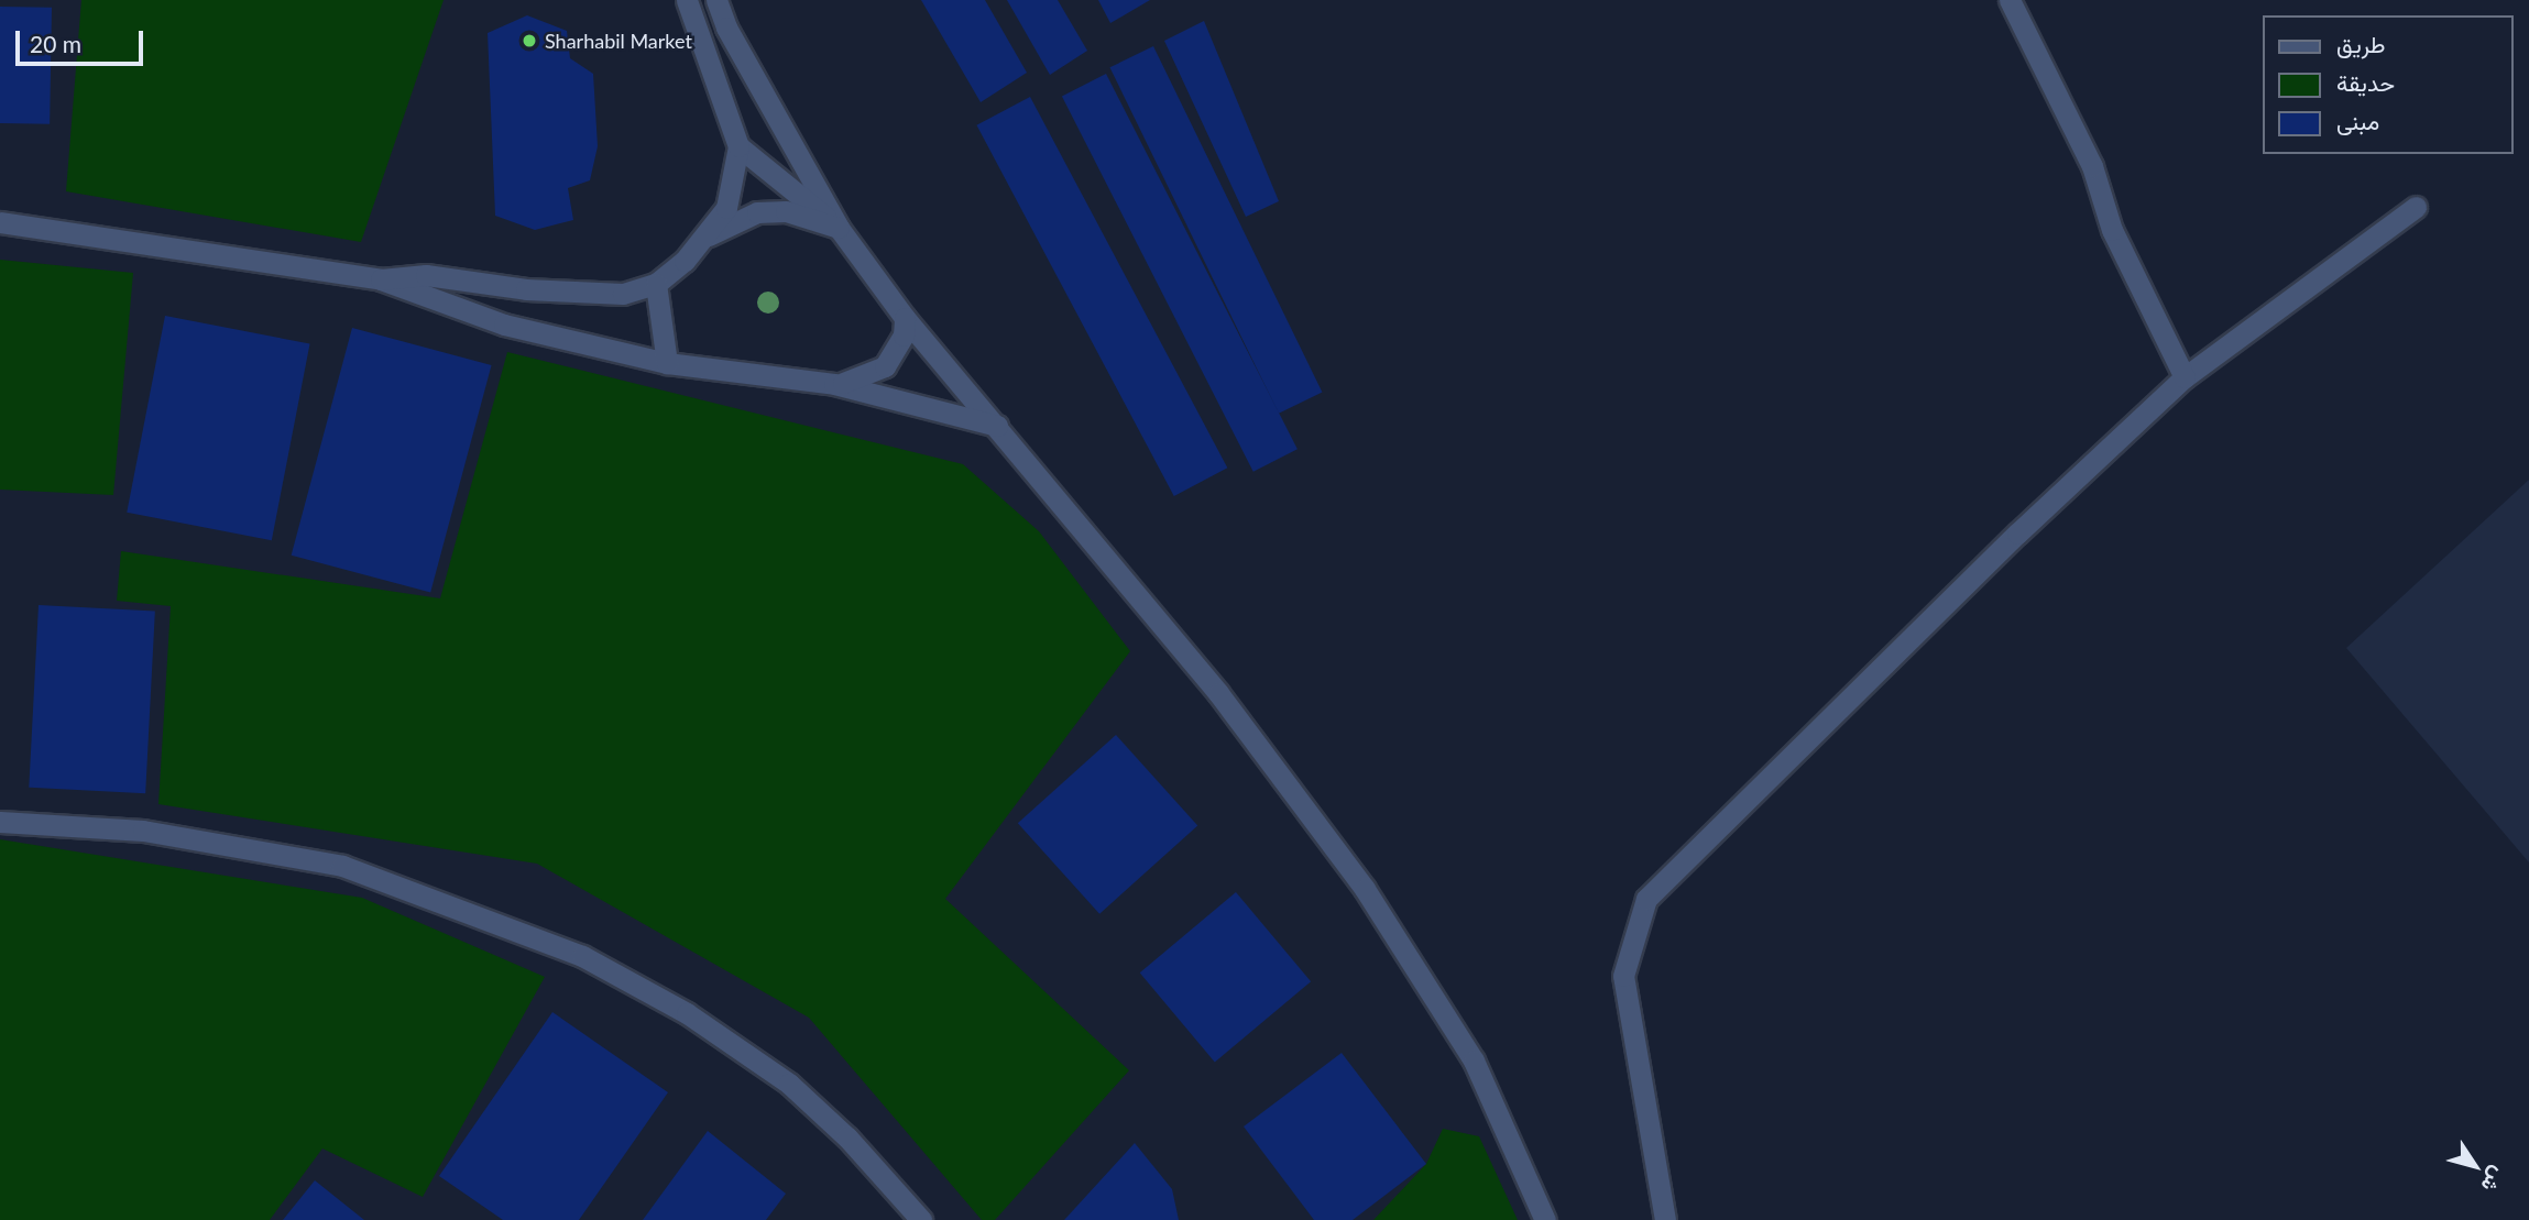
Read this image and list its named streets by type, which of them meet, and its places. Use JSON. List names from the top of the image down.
{
  "places": ["Sharhabil Market"],
  "legend": ["طريق", "حديقة", "مبنى"],
  "scale_bar": "20 m",
  "north": "bottom right"
}
